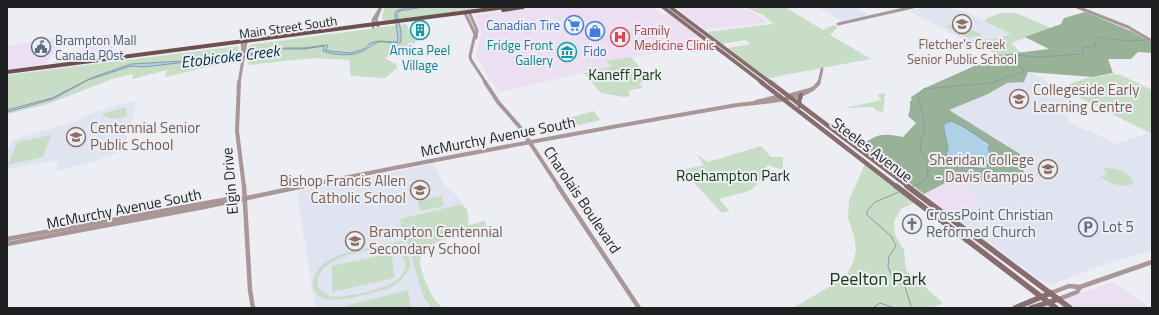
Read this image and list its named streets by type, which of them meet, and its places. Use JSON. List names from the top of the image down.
{
  "streets": {
    "main road": ["Main Street South", "Steeles Avenue"],
    "street": ["McMurchy Avenue South", "Elgin Drive", "Charolais Boulevard"]
  },
  "crossings": [
    ["Main Street South", "Elgin Drive"],
    ["Main Street South", "Charolais Boulevard"],
    ["McMurchy Avenue South", "Steeles Avenue"],
    ["McMurchy Avenue South", "Elgin Drive"],
    ["McMurchy Avenue South", "Charolais Boulevard"]
  ],
  "water": ["Etobicoke Creek"],
  "parks": ["Kaneff Park", "Roehampton Park", "Peelton Park"],
  "places": {
    "school or university": [
      "Fletcher's Creek Senior Public School",
      "Collegeside Early Learning Centre",
      "Centennial Senior Public School",
      "Sheridan College - Davis Campus",
      "Bishop Francis Allen Catholic School",
      "Brampton Centennial Secondary School"
    ],
    "supermarket": ["Canadian Tire"],
    "building": ["Amica Peel Village"],
    "shop": ["Fido"],
    "hospital": ["Family Medicine Clinic"],
    "public building": ["Brampton Mall Canada P0st"],
    "museum": ["Fridge Front Gallery"],
    "church": ["CrossPoint Christian Reformed Church"],
    "parking": ["Lot 5"]
  }
}
